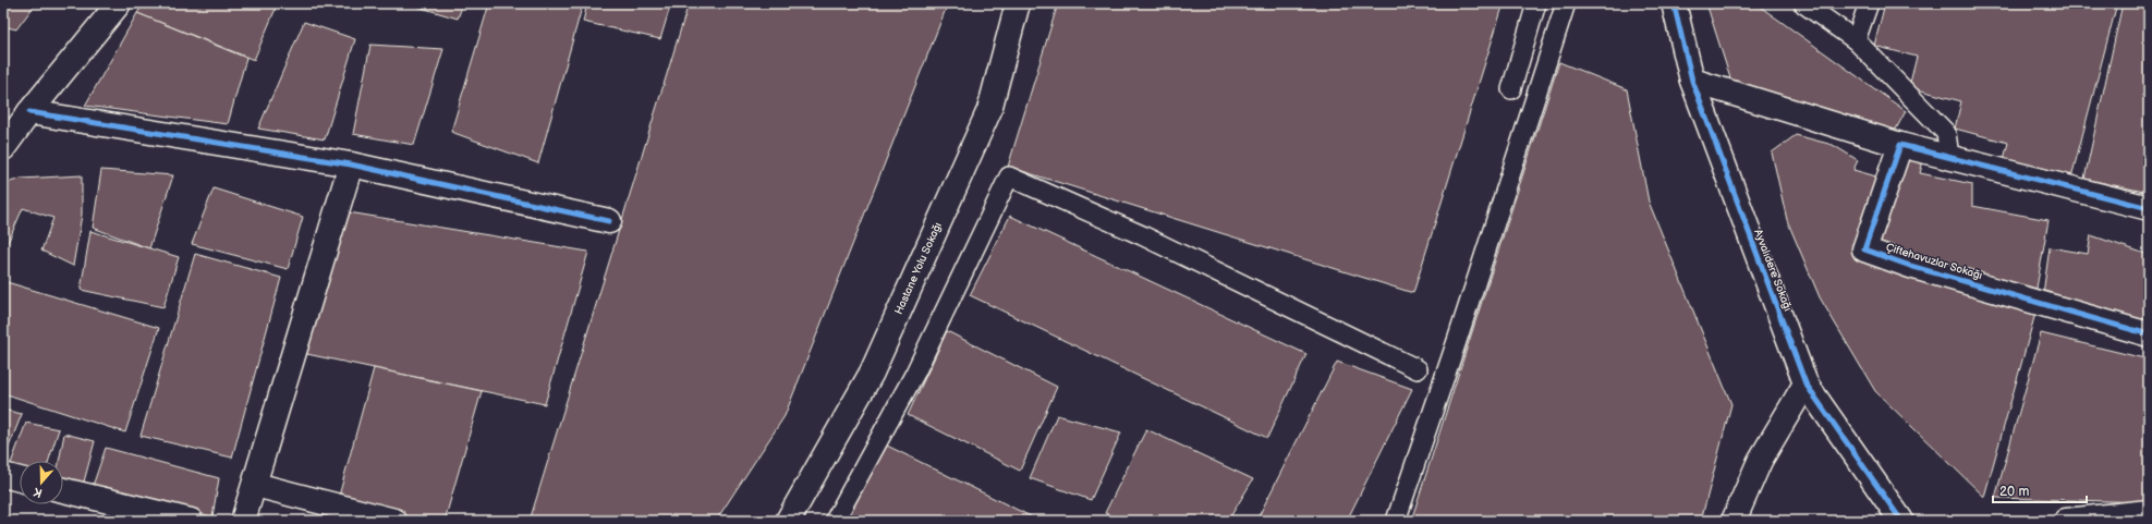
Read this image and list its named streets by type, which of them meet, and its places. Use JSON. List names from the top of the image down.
{
  "streets": {
    "street": ["Çiftehavuzlar Sokağı", "Hastane Yolu Sokağı", "Ayvalıdere Sokağı"]
  },
  "scale_bar": "20 m",
  "north": "bottom"
}
